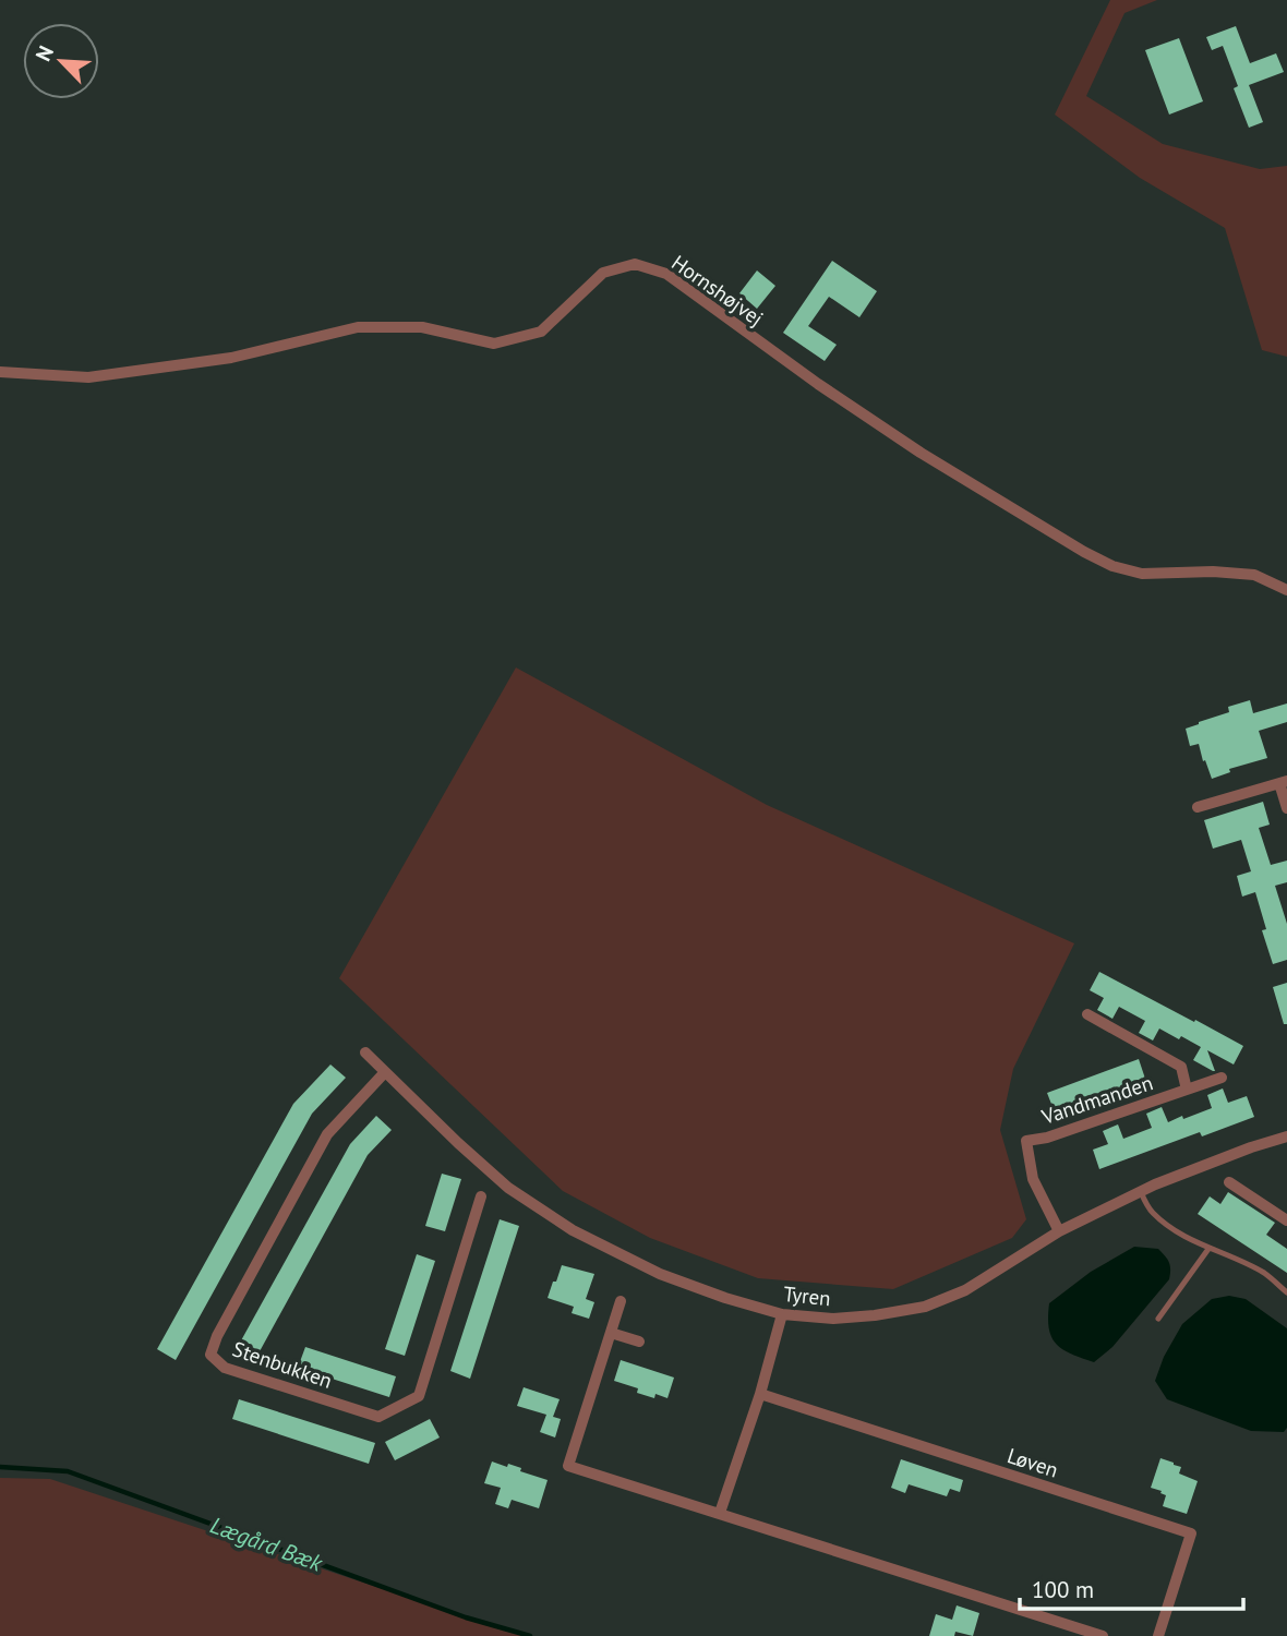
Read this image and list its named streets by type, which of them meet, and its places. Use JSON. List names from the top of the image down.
{
  "streets": {
    "street": [
      "Hornshøjvej",
      "Vandmanden",
      "Tyren",
      "Stenbukken",
      "Løven"
    ]
  },
  "crossings": [
    ["Vandmanden", "Tyren"],
    ["Tyren", "Stenbukken"]
  ],
  "water": ["Lægård Bæk"],
  "scale_bar": "100 m",
  "north": "top left"
}
